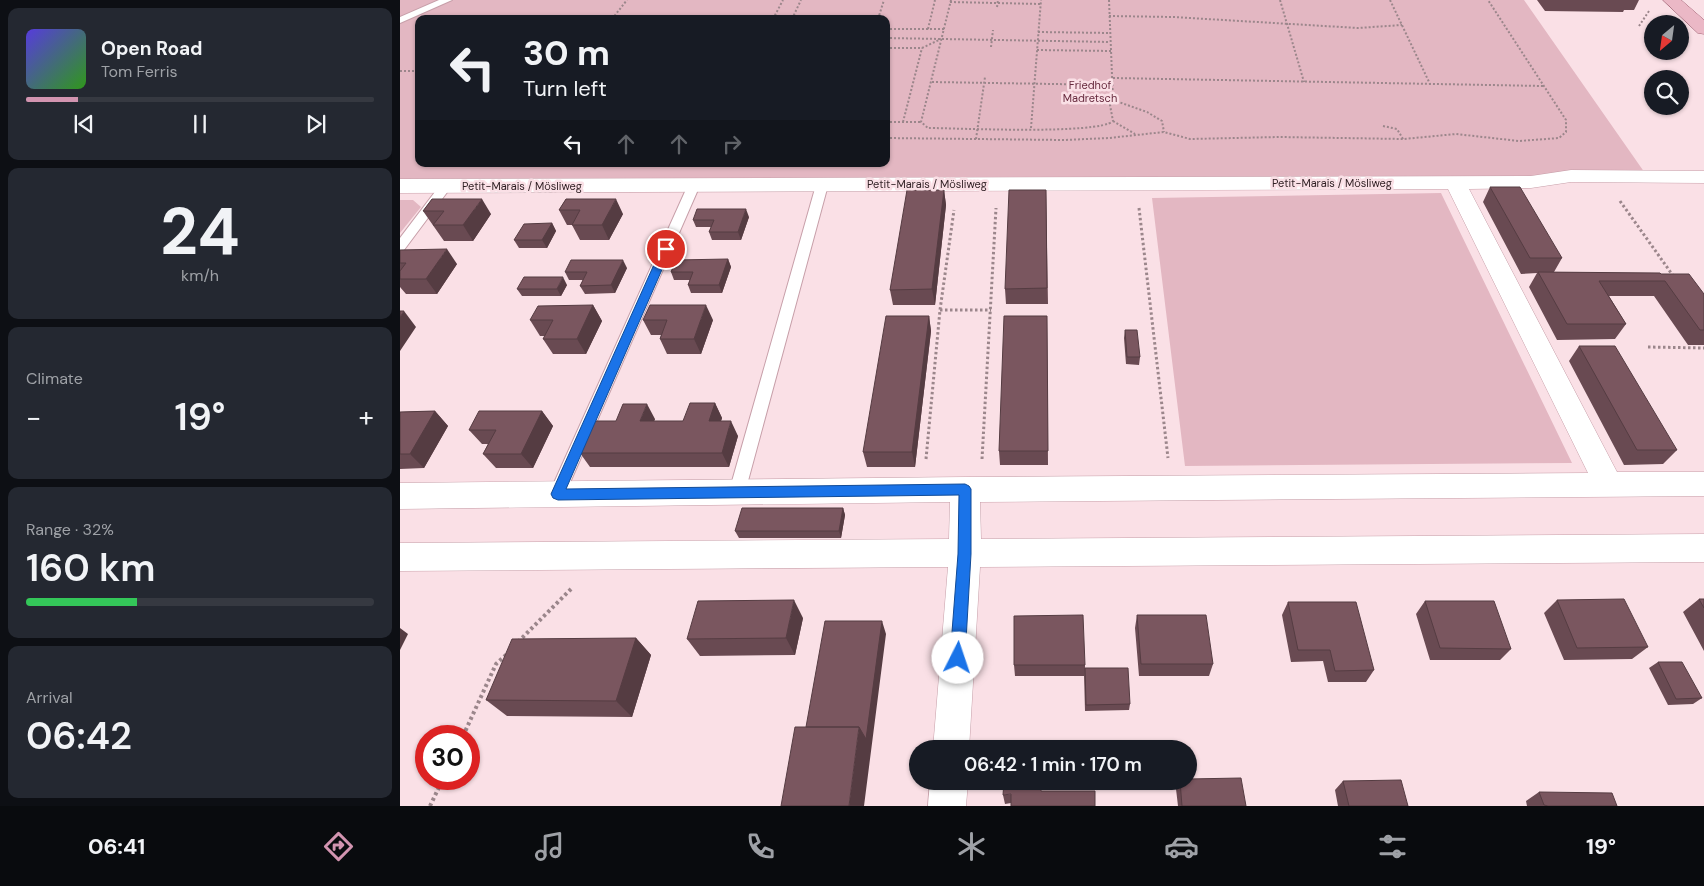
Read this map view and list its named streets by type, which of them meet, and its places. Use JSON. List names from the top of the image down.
{
  "streets": {
    "street": ["Petit-Marais / Mösliweg"]
  },
  "parks": ["Friedhof Madretsch"],
  "north": "bottom left",
  "page": {
    "turn": ["30 m", "Turn left"],
    "song": ["Open Road", "Tom Ferris"],
    "tile": [
      ["24", "km/h"],
      "Climate",
      ["Range · 32%", "160 km"],
      ["Arrival", "06:42"]
    ],
    "heat": ["−", "19°", "+"],
    "limit": "30",
    "trip": "06:42 · 1 min · 170 m",
    "tabs": ["06:41", "19°"]
  }
}
